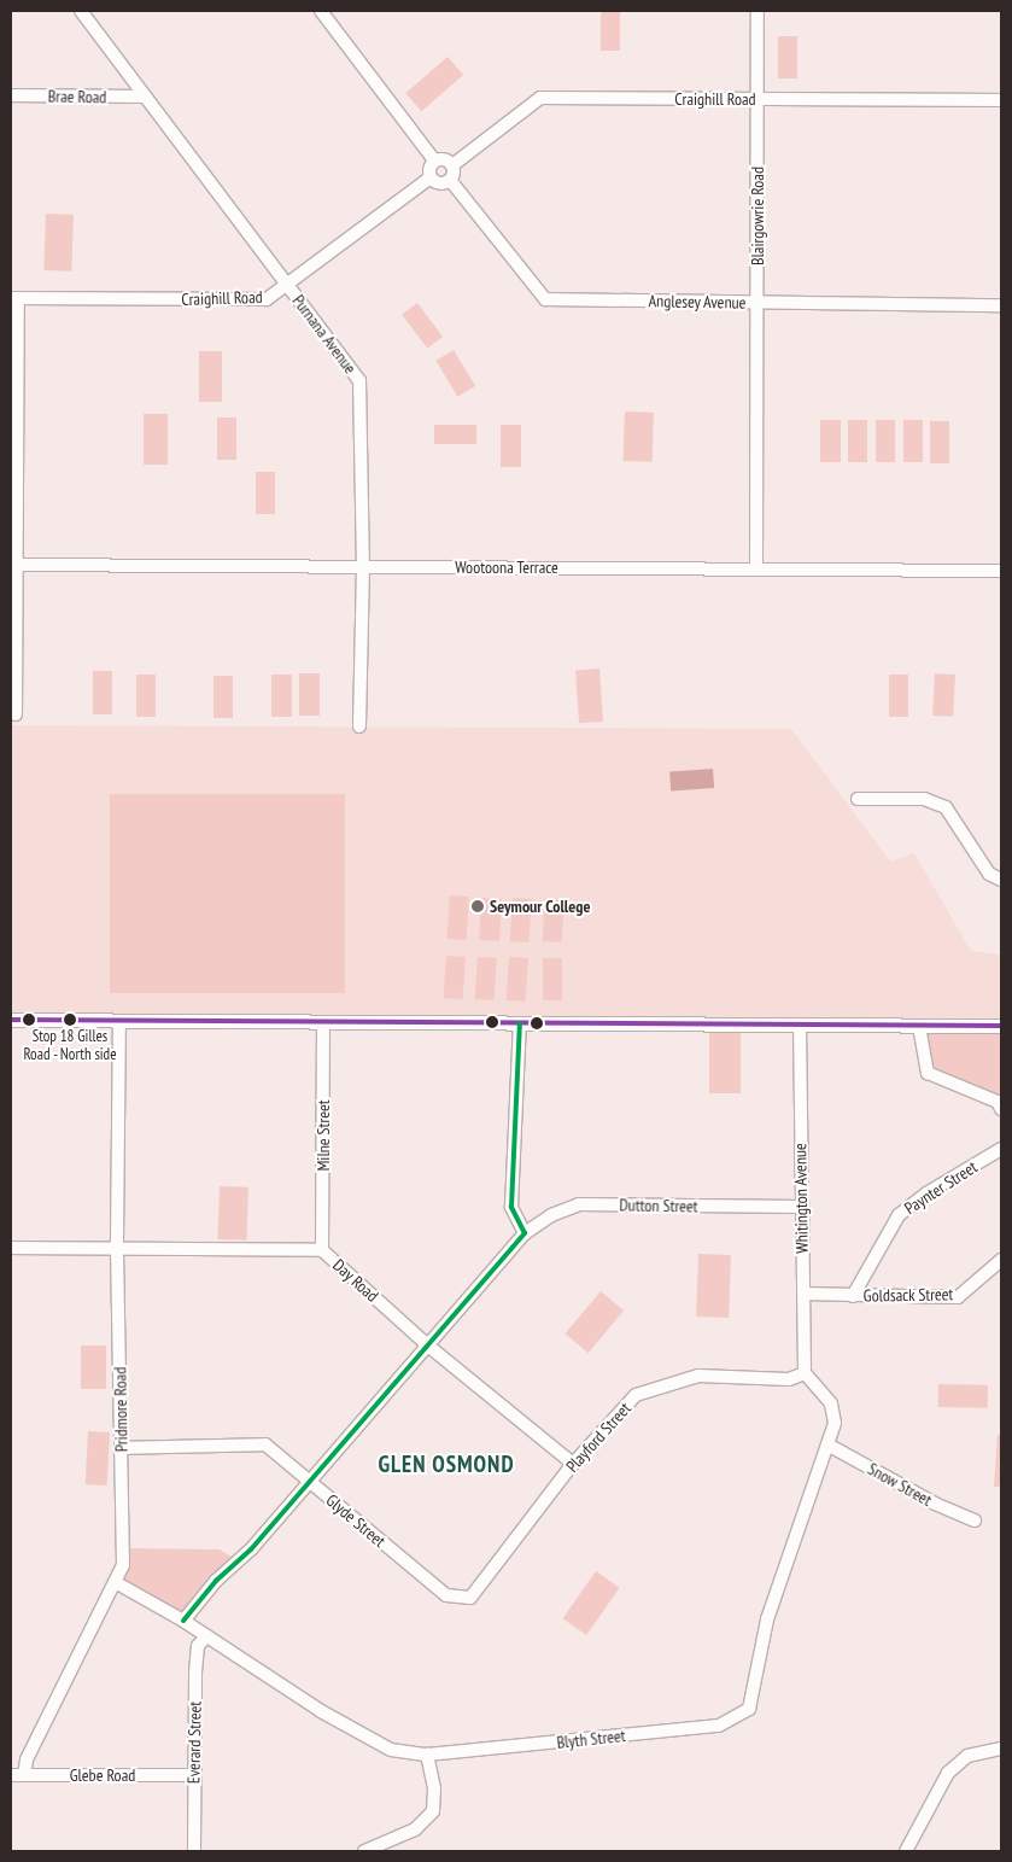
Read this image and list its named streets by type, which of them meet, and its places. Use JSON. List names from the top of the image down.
{
  "streets": {
    "street": [
      "Brae Road",
      "Craighill Road",
      "Blairgowrie Road",
      "Anglesey Avenue",
      "Purnana Avenue",
      "Wootoona Terrace",
      "Milne Street",
      "Paynter Street",
      "Whitington Avenue",
      "Dutton Street",
      "Day Road",
      "Goldsack Street",
      "Pridmore Road",
      "Playford Street",
      "Snow Street",
      "Glyde Street",
      "Blyth Street",
      "Everard Street",
      "Glebe Road"
    ]
  },
  "crossings": [
    ["Brae Road", "Purnana Avenue"],
    ["Craighill Road", "Blairgowrie Road"],
    ["Craighill Road", "Anglesey Avenue"],
    ["Craighill Road", "Purnana Avenue"],
    ["Blairgowrie Road", "Anglesey Avenue"],
    ["Blairgowrie Road", "Wootoona Terrace"],
    ["Purnana Avenue", "Wootoona Terrace"],
    ["Milne Street", "Day Road"],
    ["Paynter Street", "Goldsack Street"],
    ["Whitington Avenue", "Dutton Street"],
    ["Whitington Avenue", "Goldsack Street"],
    ["Whitington Avenue", "Playford Street"],
    ["Whitington Avenue", "Blyth Street"],
    ["Dutton Street", "Day Road"],
    ["Dutton Street", "Glyde Street"],
    ["Dutton Street", "Blyth Street"],
    ["Day Road", "Pridmore Road"],
    ["Day Road", "Playford Street"],
    ["Pridmore Road", "Glyde Street"],
    ["Pridmore Road", "Blyth Street"],
    ["Pridmore Road", "Glebe Road"],
    ["Playford Street", "Glyde Street"],
    ["Playford Street", "Blyth Street"],
    ["Snow Street", "Blyth Street"],
    ["Blyth Street", "Everard Street"],
    ["Everard Street", "Glebe Road"]
  ],
  "districts": ["GLEN OSMOND"],
  "places": ["Seymour College", "Stop 18 Gilles Road - North side"]
}
